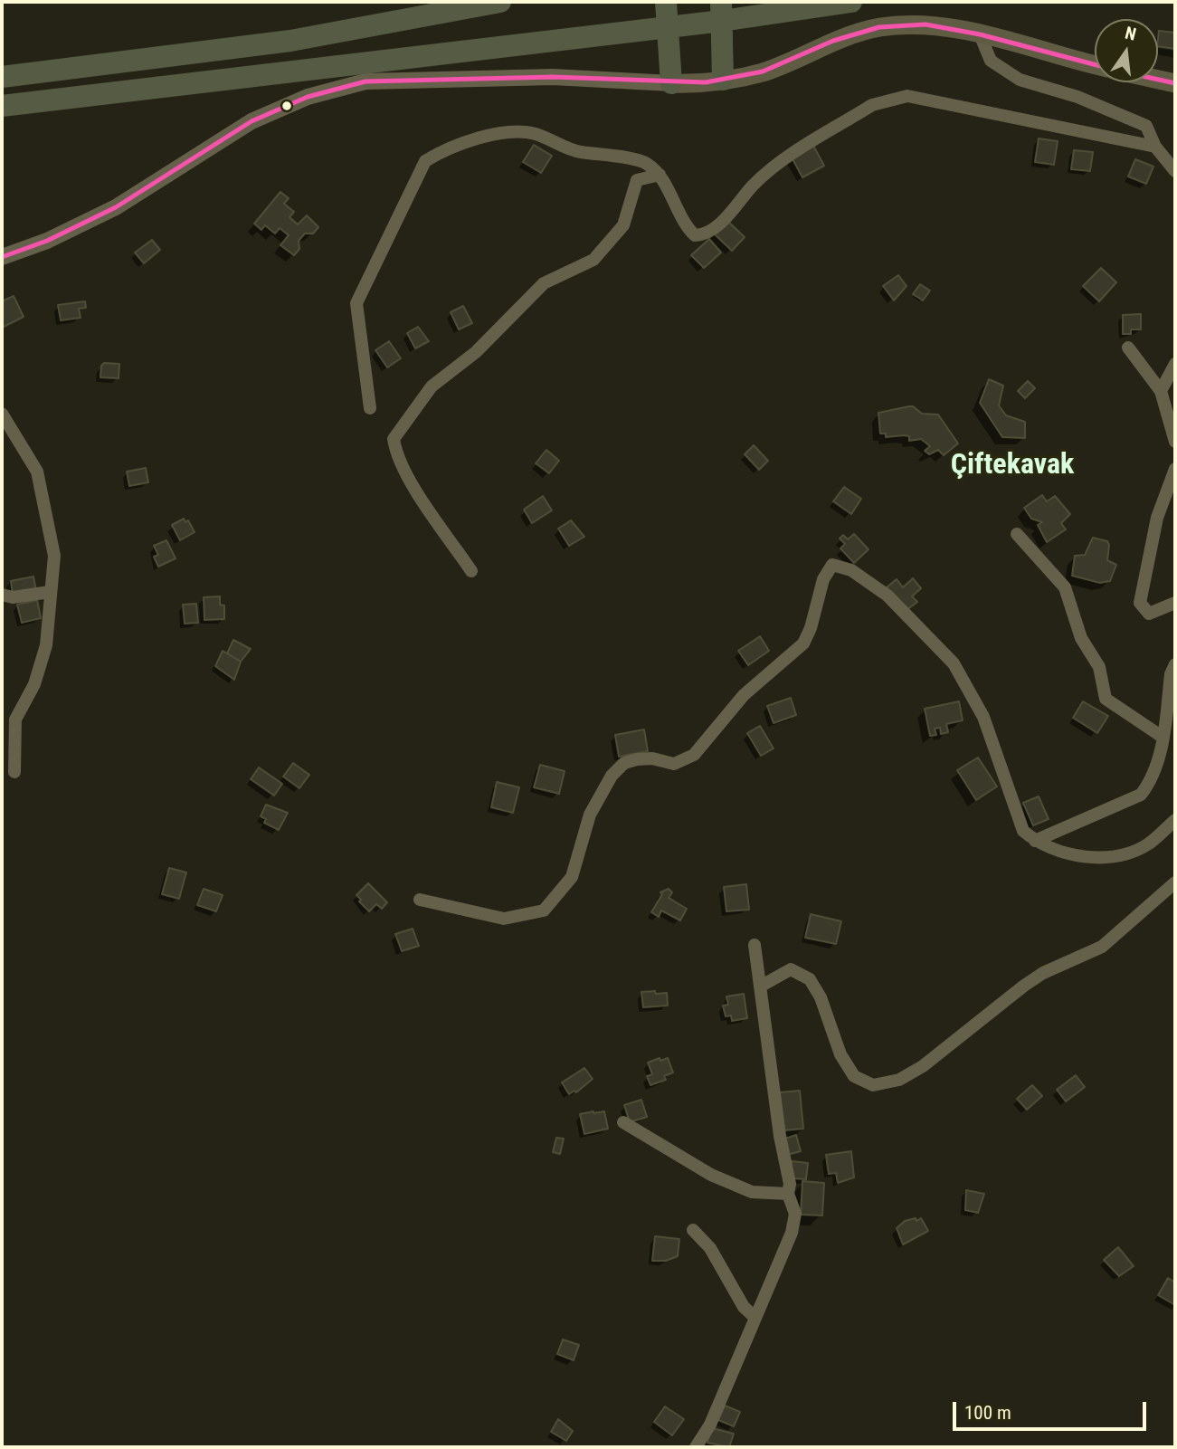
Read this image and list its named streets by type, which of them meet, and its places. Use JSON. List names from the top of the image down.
{
  "districts": ["Çiftekavak"],
  "scale_bar": "100 m",
  "north": "top"
}
